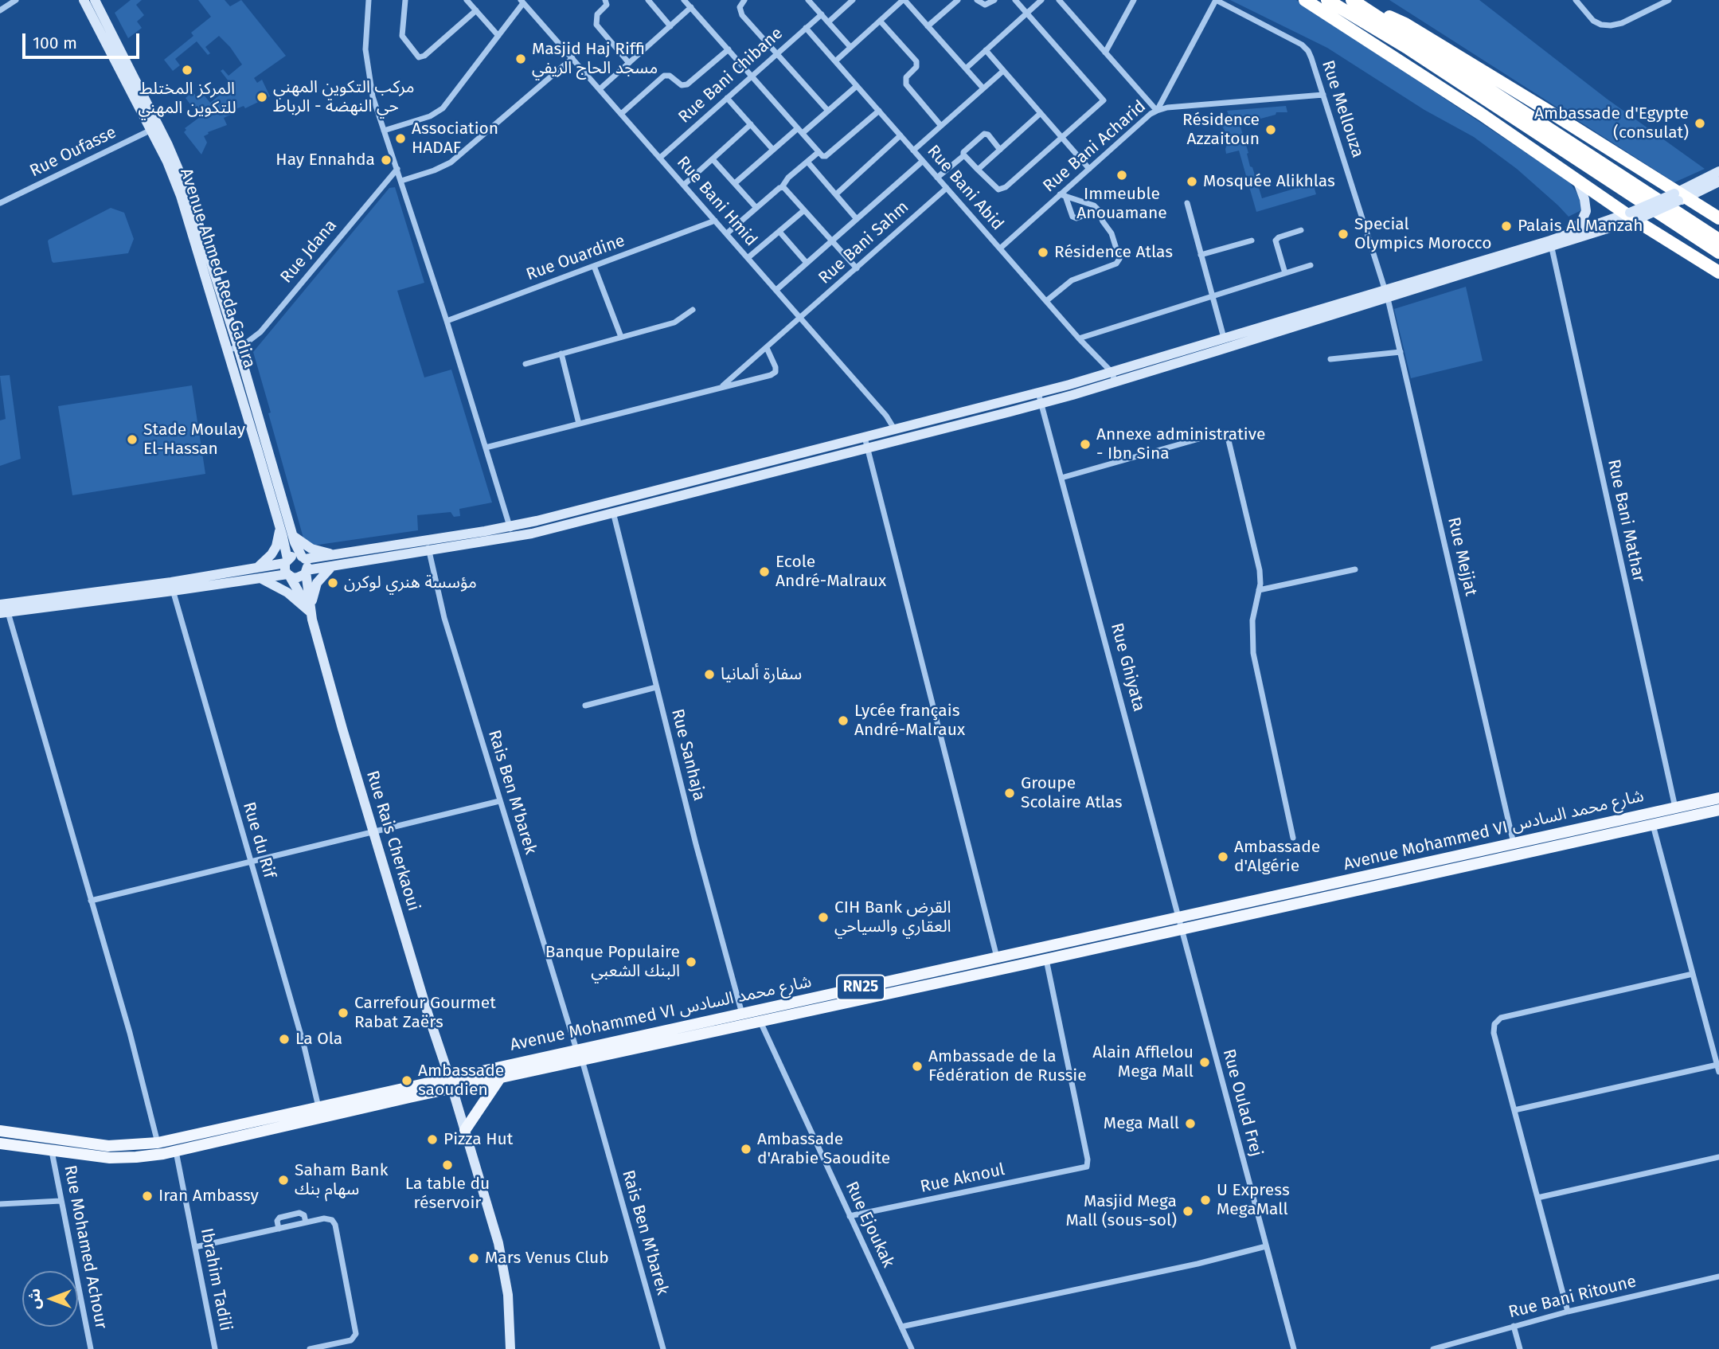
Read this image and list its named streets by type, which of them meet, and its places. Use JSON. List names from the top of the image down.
{
  "streets": {
    "main road": ["Avenue Mohammed VI شارع محمد السادس", "RN25"],
    "street": [
      "Rue Bani Chibane",
      "Rue Mellouza",
      "Rue Bani Acharid",
      "Rue Oufasse",
      "Rue Bani Abid",
      "Rue Bani Hmid",
      "Rue Bani Sahm",
      "Rue Jdana",
      "Rue Ouardine",
      "Avenue Ahmed Reda Gadira",
      "Rue Bani Mathar",
      "Rue Mejjat",
      "Rue Ghiyata",
      "Rue Sanhaja",
      "Rais Ben M’barek",
      "Rue du Rif",
      "Rue Rais Cherkaoui",
      "Rue Oulad Frej",
      "Rue Aknoul",
      "Rue Ejoukak",
      "Rue Mohamed Achour",
      "Ibrahim Tadili",
      "Rue Bani Ritoune"
    ]
  },
  "crossings": [
    ["Rue Bani Chibane", "Rue Bani Abid"],
    ["Rue Bani Chibane", "Rue Bani Hmid"],
    ["Rue Mellouza", "Rue Bani Acharid"],
    ["Rue Mellouza", "Rue Mejjat"],
    ["Rue Bani Acharid", "Rue Bani Abid"],
    ["Rue Oufasse", "Avenue Ahmed Reda Gadira"],
    ["Rue Bani Abid", "Rue Bani Sahm"],
    ["Rue Bani Hmid", "Rue Bani Sahm"],
    ["Rue Bani Hmid", "Rue Ouardine"],
    ["Rue Jdana", "Avenue Ahmed Reda Gadira"],
    ["Rue Bani Mathar", "Avenue Mohammed VI شارع محمد السادس"],
    ["Rue Mejjat", "Avenue Mohammed VI شارع محمد السادس"],
    ["Rue Ghiyata", "Avenue Mohammed VI شارع محمد السادس"],
    ["Rue Ghiyata", "Rue Oulad Frej"],
    ["Rue Sanhaja", "Avenue Mohammed VI شارع محمد السادس"],
    ["Rais Ben M’barek", "Avenue Mohammed VI شارع محمد السادس"],
    ["Avenue Mohammed VI شارع محمد السادس", "Rue du Rif"],
    ["Avenue Mohammed VI شارع محمد السادس", "Rue Rais Cherkaoui"],
    ["Avenue Mohammed VI شارع محمد السادس", "Rue Oulad Frej"],
    ["Avenue Mohammed VI شارع محمد السادس", "Rue Aknoul"],
    ["Avenue Mohammed VI شارع محمد السادس", "Rue Ejoukak"],
    ["Avenue Mohammed VI شارع محمد السادس", "Rue Mohamed Achour"],
    ["Avenue Mohammed VI شارع محمد السادس", "Ibrahim Tadili"],
    ["Rue Aknoul", "Rue Ejoukak"]
  ],
  "places": [
    "Masjid Haj Riffi مسجد الحاج الريفي",
    "المركز المختلط للتكوين المهني",
    "مركب التكوين المهني حي النهضة - الرباط",
    "Ambassade d'Egypte (consulat)",
    "Résidence Azzaitoun",
    "Association HADAF",
    "Hay Ennahda",
    "Immeuble Anouamane",
    "Mosquée Alikhlas",
    "Palais Al Manzah",
    "Special Olympics Morocco",
    "Résidence Atlas",
    "Stade Moulay El-Hassan",
    "Annexe administrative - Ibn Sina",
    "Ecole André-Malraux",
    "مؤسسة هنري لوكرن",
    "سفارة ألمانيا",
    "Lycée français André-Malraux",
    "Groupe Scolaire Atlas",
    "Ambassade d'Algérie",
    "CIH Bank القرض العقاري والسياحي",
    "Banque Populaire البنك الشعبي",
    "Carrefour Gourmet Rabat Zaërs",
    "La Ola",
    "Alain Afflelou Mega Mall",
    "Ambassade de la Fédération de Russie",
    "Ambassade saoudien",
    "Mega Mall",
    "Pizza Hut",
    "Ambassade d'Arabie Saoudite",
    "La table du réservoir",
    "Saham Bank سهام بنك",
    "Iran Ambassy",
    "U Express MegaMall",
    "Masjid Mega Mall (sous-sol)",
    "Mars Venus Club"
  ],
  "scale_bar": "100 m",
  "north": "left"
}
